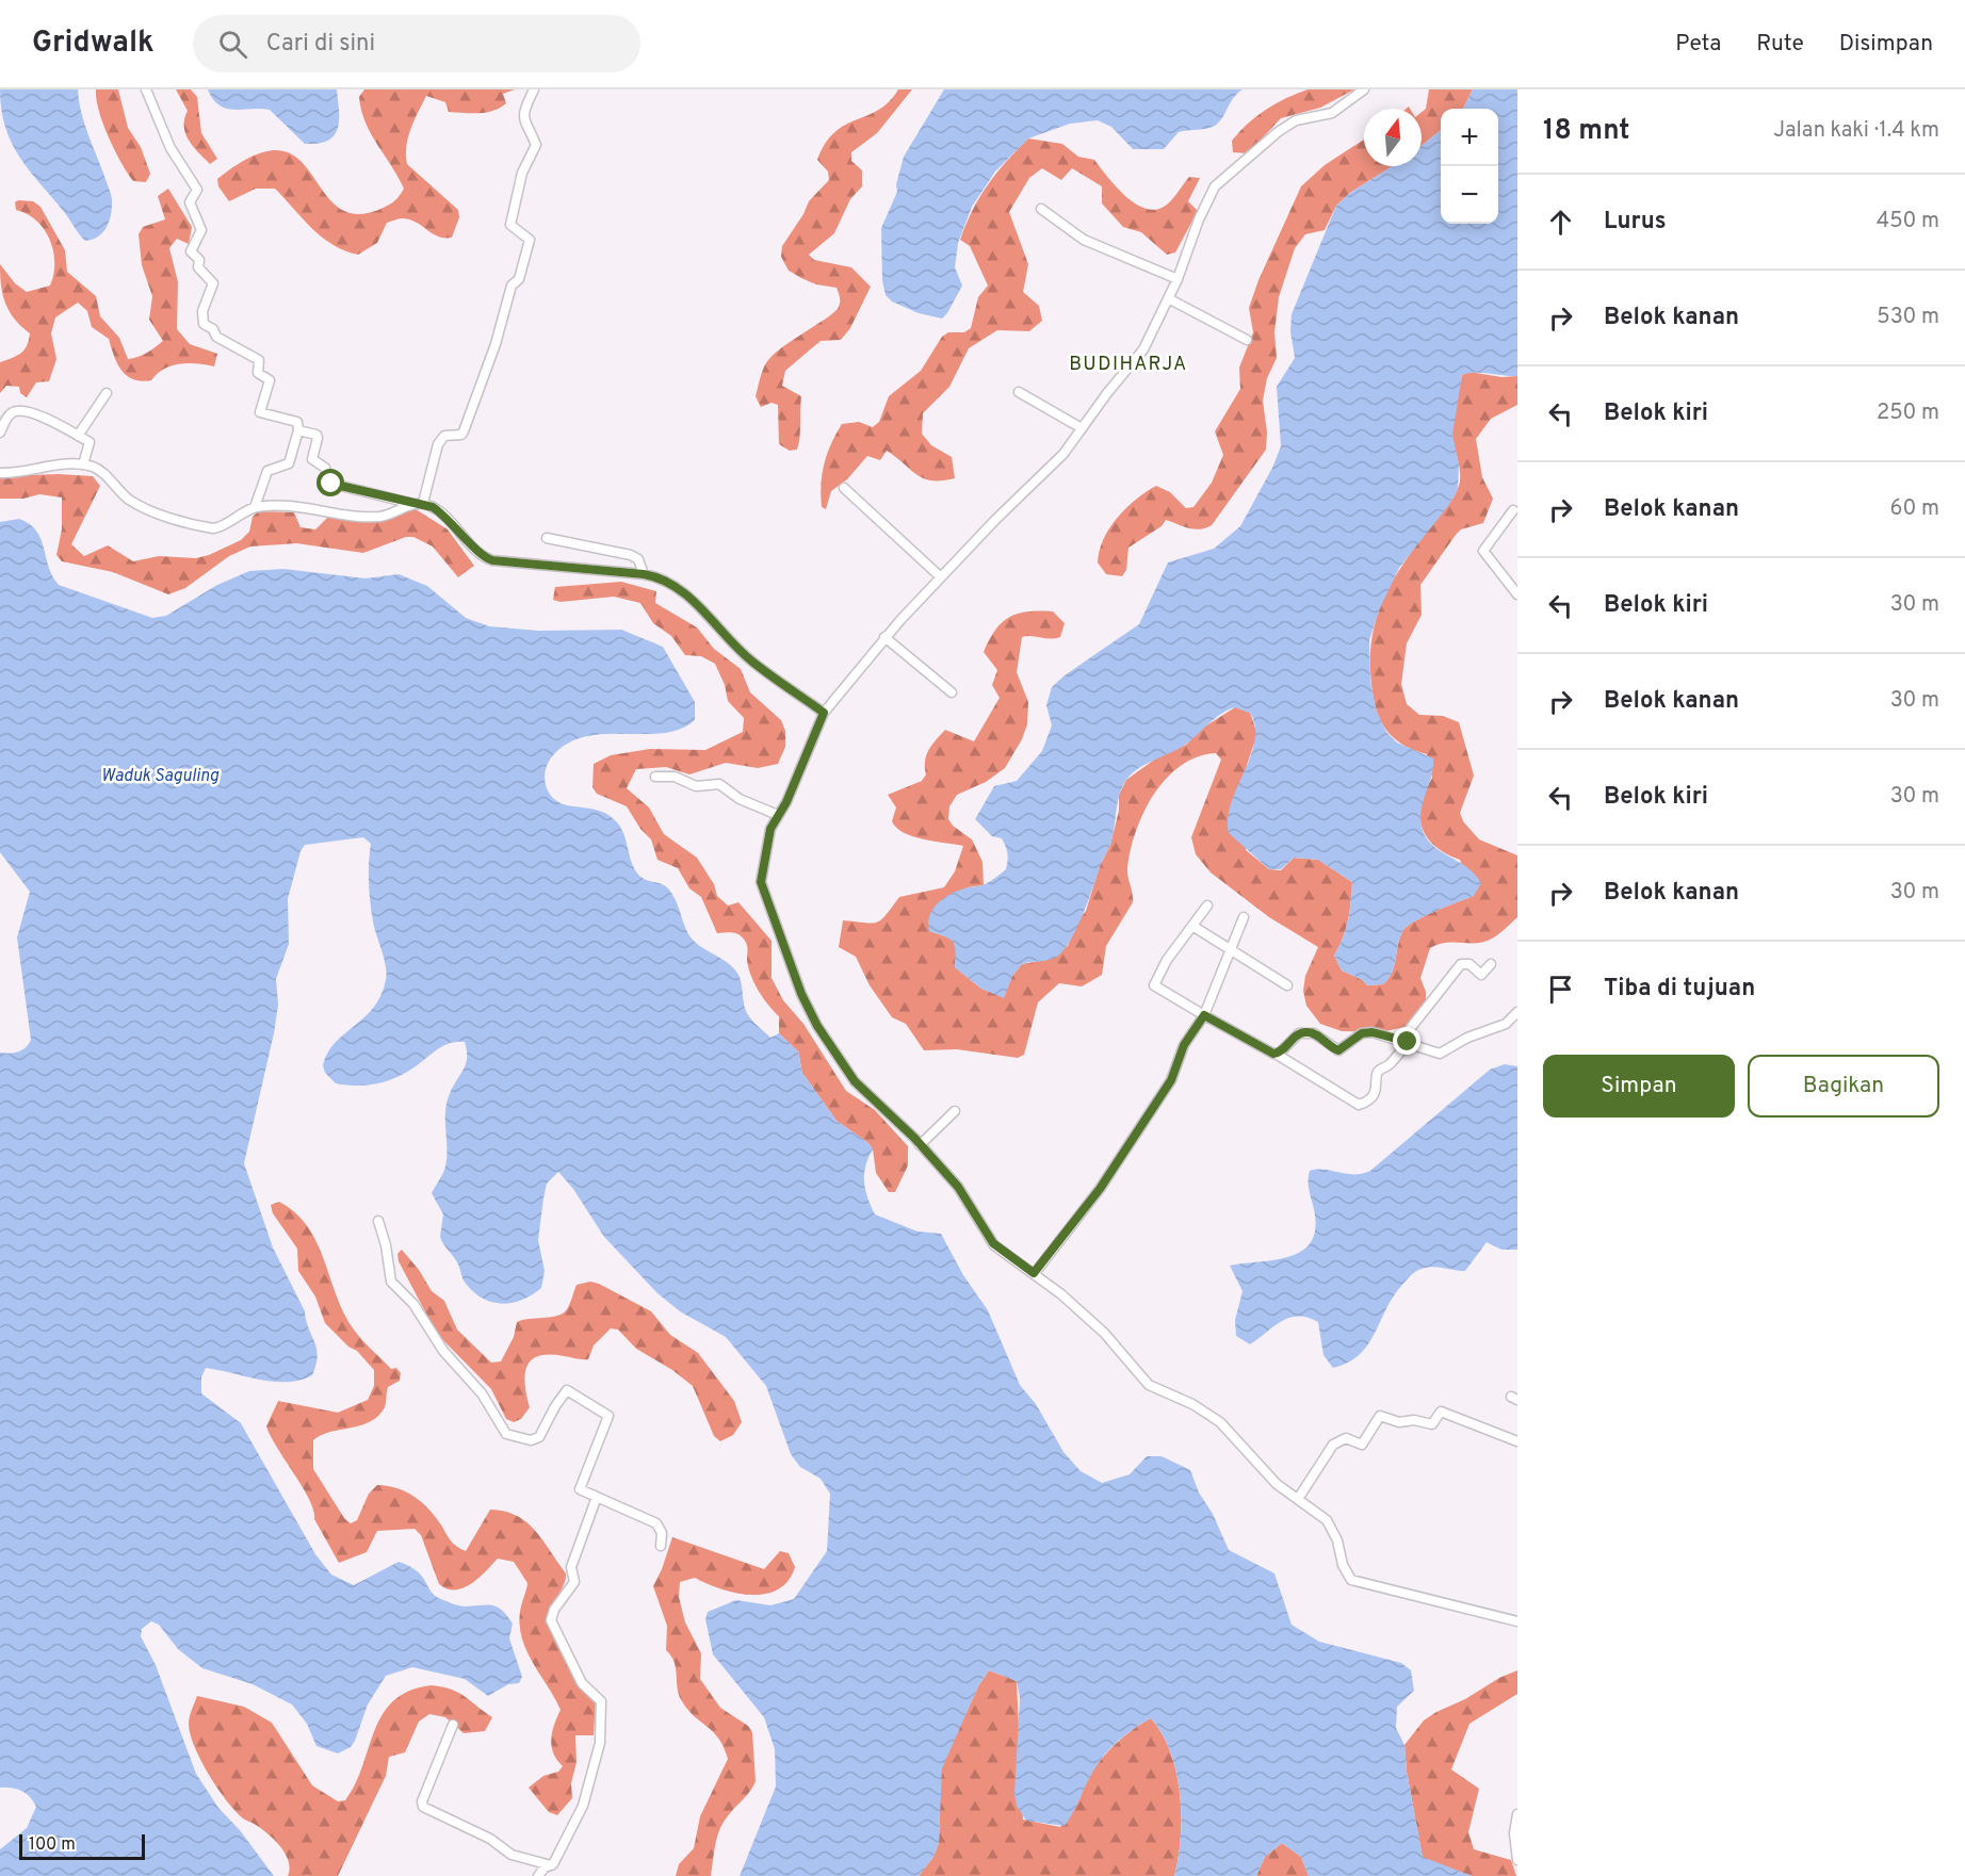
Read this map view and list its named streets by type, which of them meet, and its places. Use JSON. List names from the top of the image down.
{
  "districts": ["BUDIHARJA"],
  "water": ["Waduk Saguling"],
  "scale_bar": "100 m",
  "north": "top",
  "page": {
    "header": "Gridwalk",
    "search": "Cari di sini",
    "nav": ["Peta", "Rute", "Disimpan"],
    "heading": ["18 mnt", "Jalan kaki · 1.4 km"],
    "map_buttons": ["+", "−"],
    "list": [
      ["Lurus", "450 m"],
      ["Belok kanan", "530 m"],
      ["Belok kiri", "250 m"],
      ["Belok kanan", "60 m"],
      ["Belok kiri", "30 m"],
      ["Belok kanan", "30 m"],
      ["Belok kiri", "30 m"],
      ["Belok kanan", "30 m"],
      "Tiba di tujuan"
    ],
    "buttons": ["Simpan", "Bagikan"],
    "scale": "100 m"
  }
}
